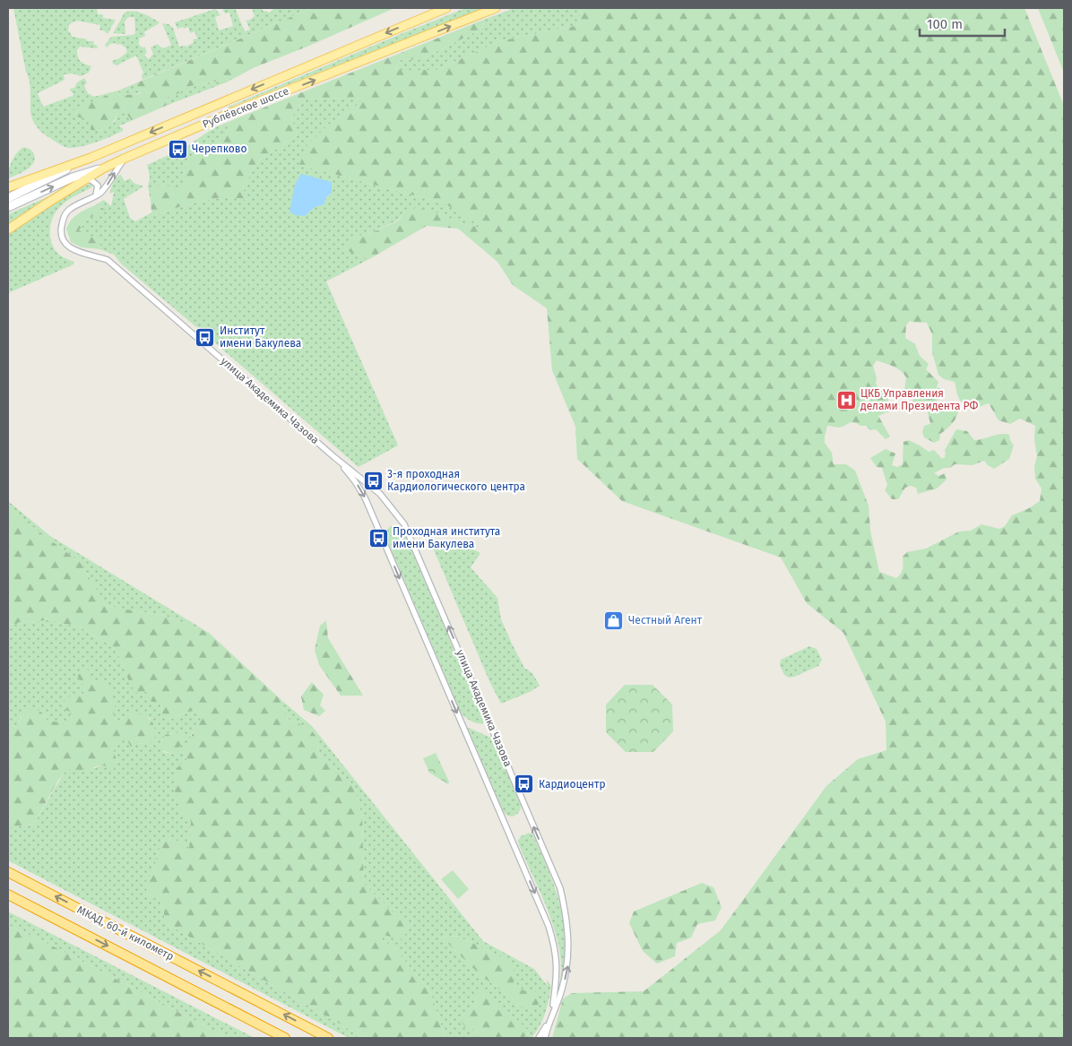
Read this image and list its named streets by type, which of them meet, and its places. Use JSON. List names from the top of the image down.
{
  "streets": {
    "highway": ["МКАД, 60-й километр"],
    "main road": ["Рублёвское шоссе"],
    "street": ["улица Академика Чазова"]
  },
  "crossings": [
    ["Рублёвское шоссе", "улица Академика Чазова"]
  ],
  "places": {
    "bus stop": [
      "Черепково",
      "Институт имени Бакулева",
      "3-я проходная Кардиологического центра",
      "Проходная института имени Бакулева",
      "Кардиоцентр"
    ],
    "hospital": ["ЦКБ Управления делами Президента РФ"],
    "shop": ["Честный Агент"]
  },
  "scale_bar": "100 m"
}
